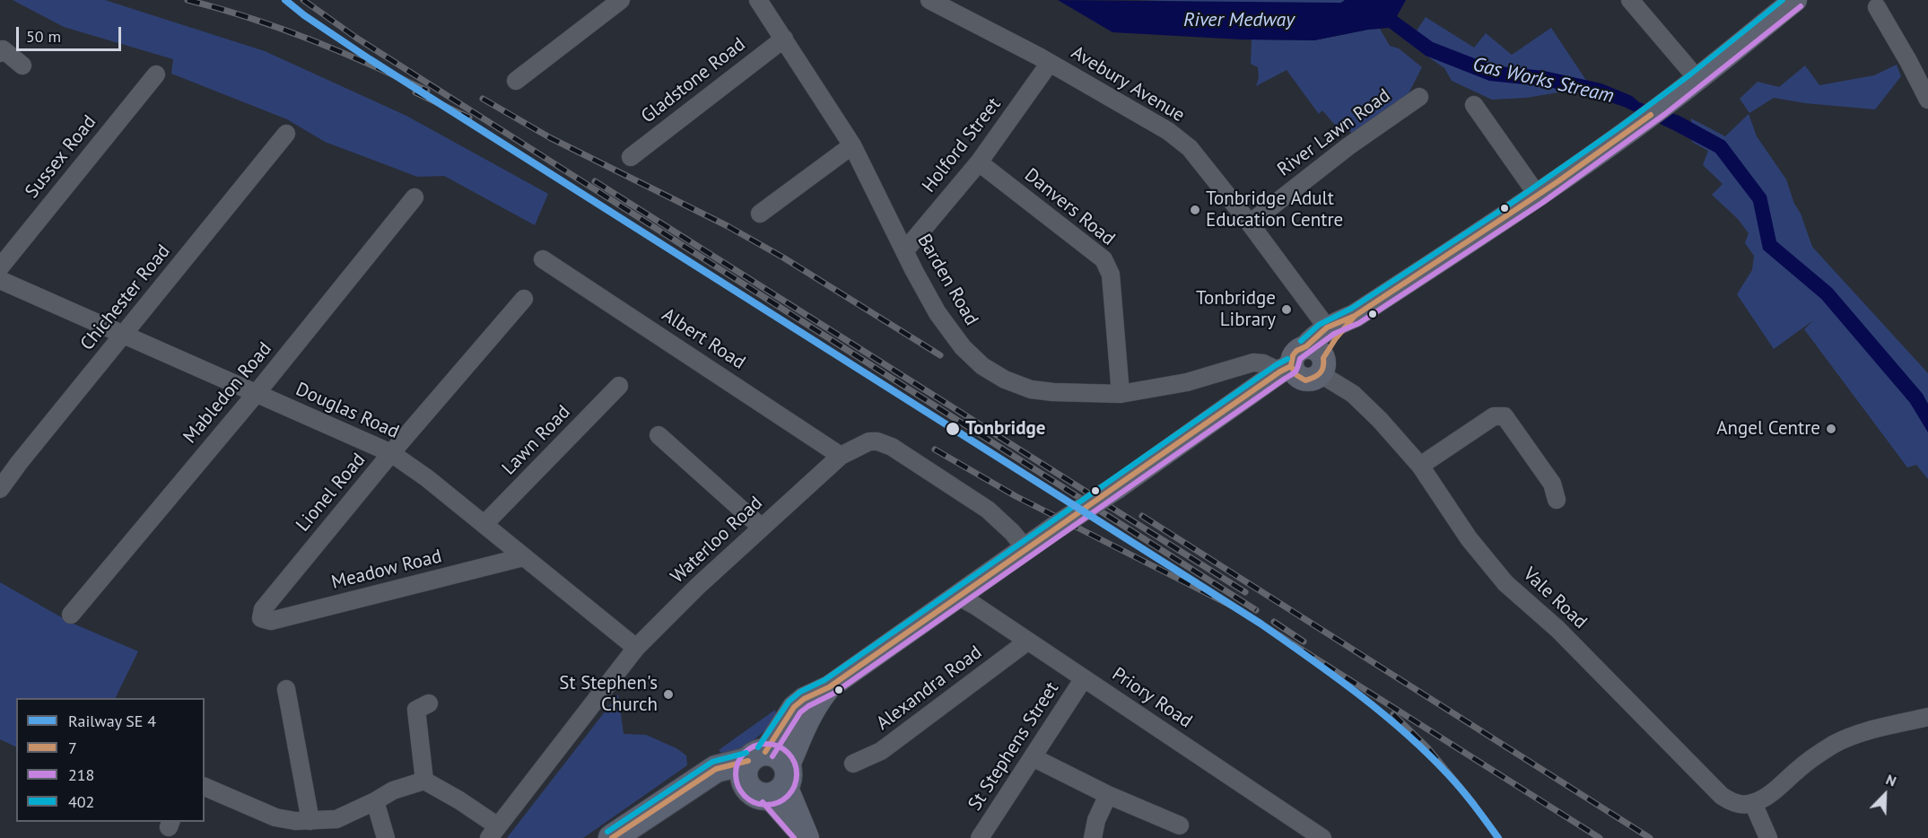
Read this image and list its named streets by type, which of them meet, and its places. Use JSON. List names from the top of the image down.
{
  "streets": {
    "street": [
      "Gladstone Road",
      "Avebury Avenue",
      "River Lawn Road",
      "Holford Street",
      "Sussex Road",
      "Danvers Road",
      "Barden Road",
      "Chichester Road",
      "Albert Road",
      "Mabledon Road",
      "Douglas Road",
      "Lawn Road",
      "Lionel Road",
      "Waterloo Road",
      "Meadow Road",
      "Vale Road",
      "Alexandra Road",
      "Priory Road",
      "St Stephens Street"
    ]
  },
  "crossings": [
    ["Gladstone Road", "Barden Road"],
    ["Avebury Avenue", "River Lawn Road"],
    ["Avebury Avenue", "Holford Street"],
    ["Holford Street", "Danvers Road"],
    ["Holford Street", "Barden Road"],
    ["Danvers Road", "Barden Road"],
    ["Chichester Road", "Douglas Road"],
    ["Albert Road", "Waterloo Road"],
    ["Mabledon Road", "Douglas Road"],
    ["Douglas Road", "Lawn Road"],
    ["Douglas Road", "Lionel Road"],
    ["Douglas Road", "Waterloo Road"],
    ["Douglas Road", "Meadow Road"],
    ["Lionel Road", "Meadow Road"],
    ["Alexandra Road", "Priory Road"],
    ["Priory Road", "St Stephens Street"]
  ],
  "water": ["River Medway", "Gas Works Stream"],
  "places": [
    "Tonbridge Adult Education Centre",
    "Tonbridge Library",
    "Tonbridge",
    "Angel Centre",
    "St Stephen's Church"
  ],
  "lines": ["transit line 402", "transit line 218", "transit line 7"],
  "legend": [
    "Railway SE 4",
    "7",
    "218",
    "402"
  ],
  "scale_bar": "50 m",
  "north": "top right"
}
